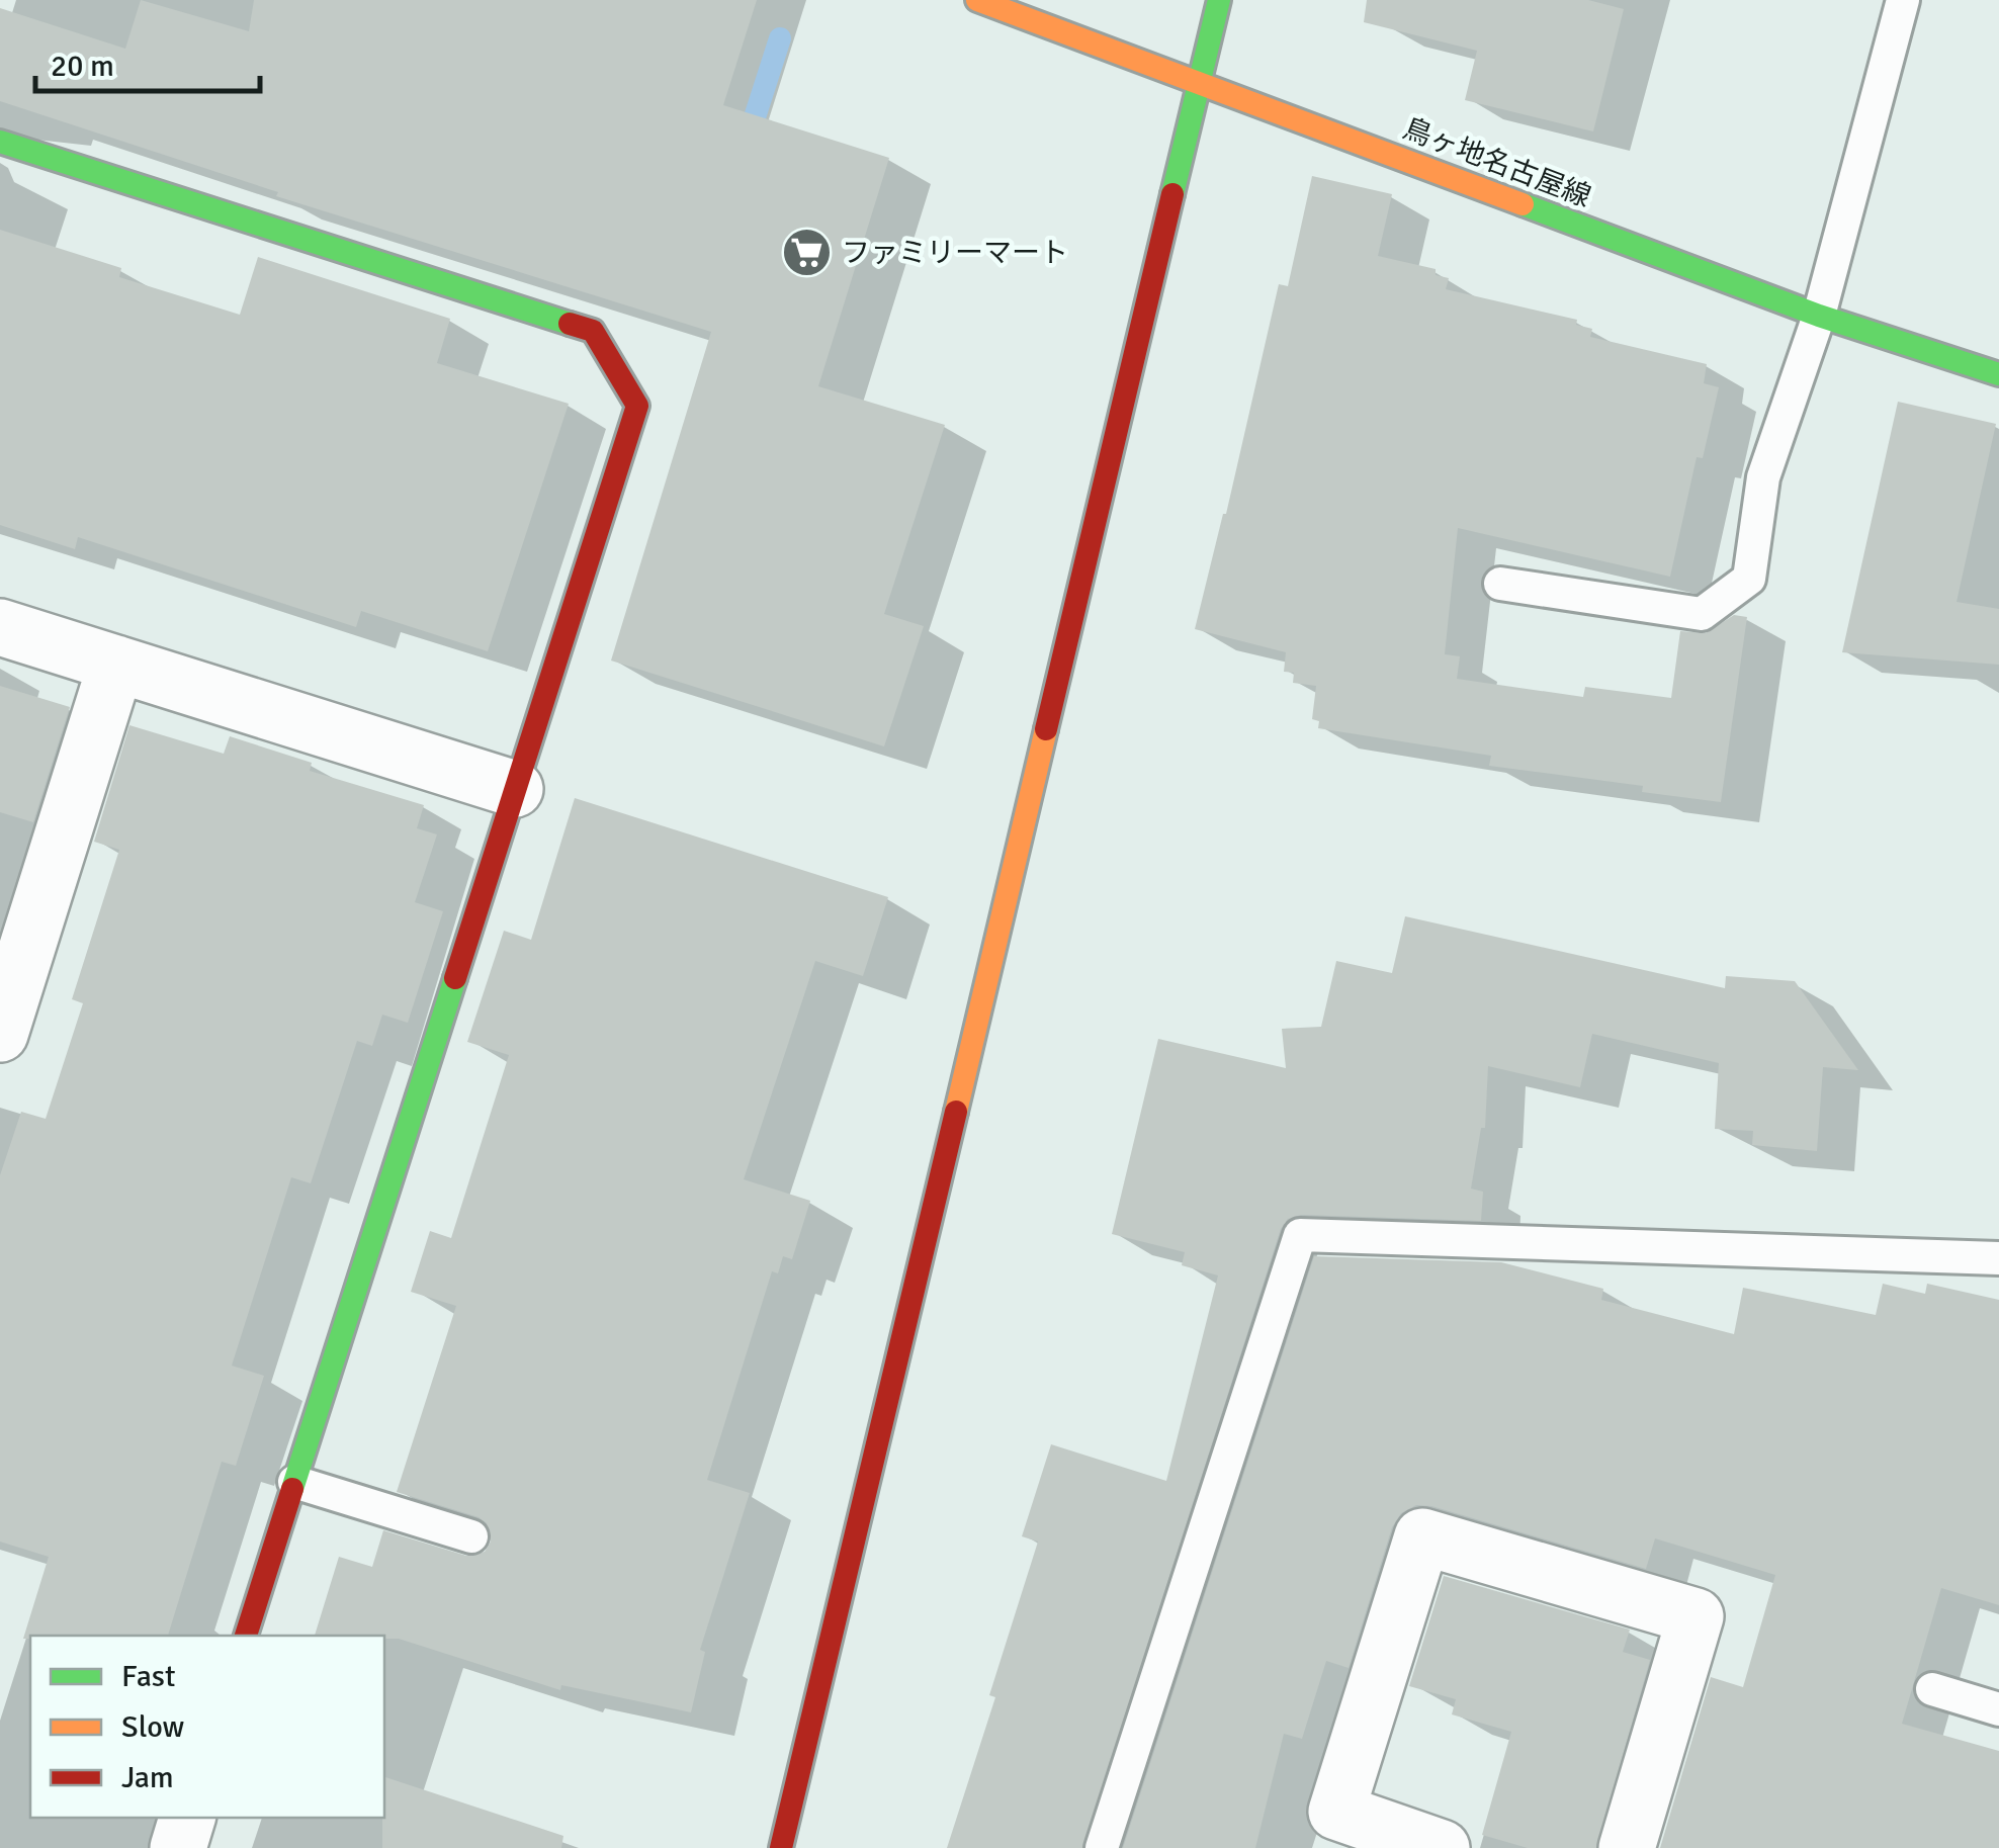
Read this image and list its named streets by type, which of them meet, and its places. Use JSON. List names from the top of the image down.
{
  "streets": {
    "street": ["鳥ヶ地名古屋線"]
  },
  "places": {
    "supermarket": ["ファミリーマート"]
  },
  "legend": ["Fast", "Slow", "Jam"],
  "scale_bar": "20 m"
}
